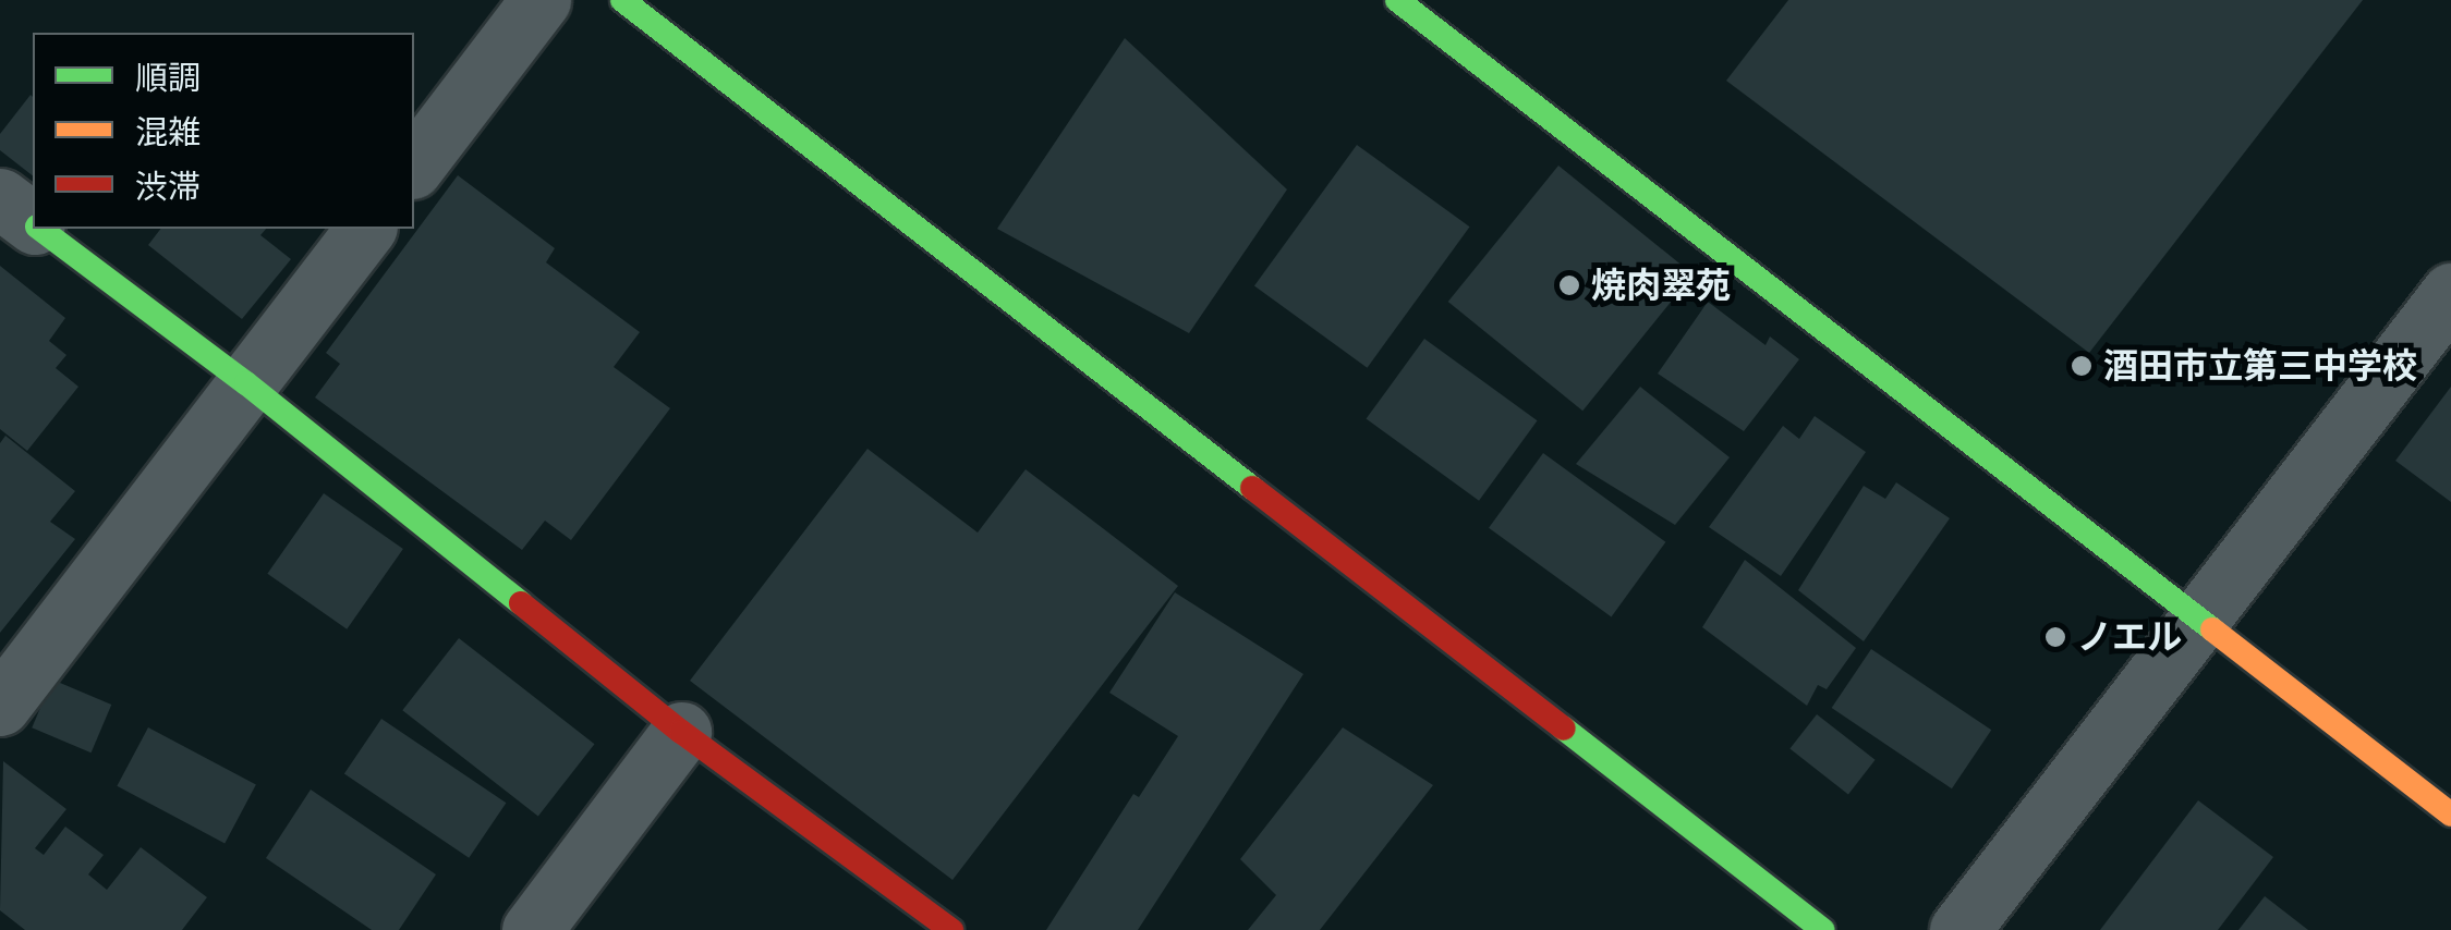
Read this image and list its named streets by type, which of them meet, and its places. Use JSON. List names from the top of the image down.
{
  "places": ["焼肉翠苑", "酒田市立第三中学校", "ノエル"],
  "legend": ["順調", "混雑", "渋滞"]
}
